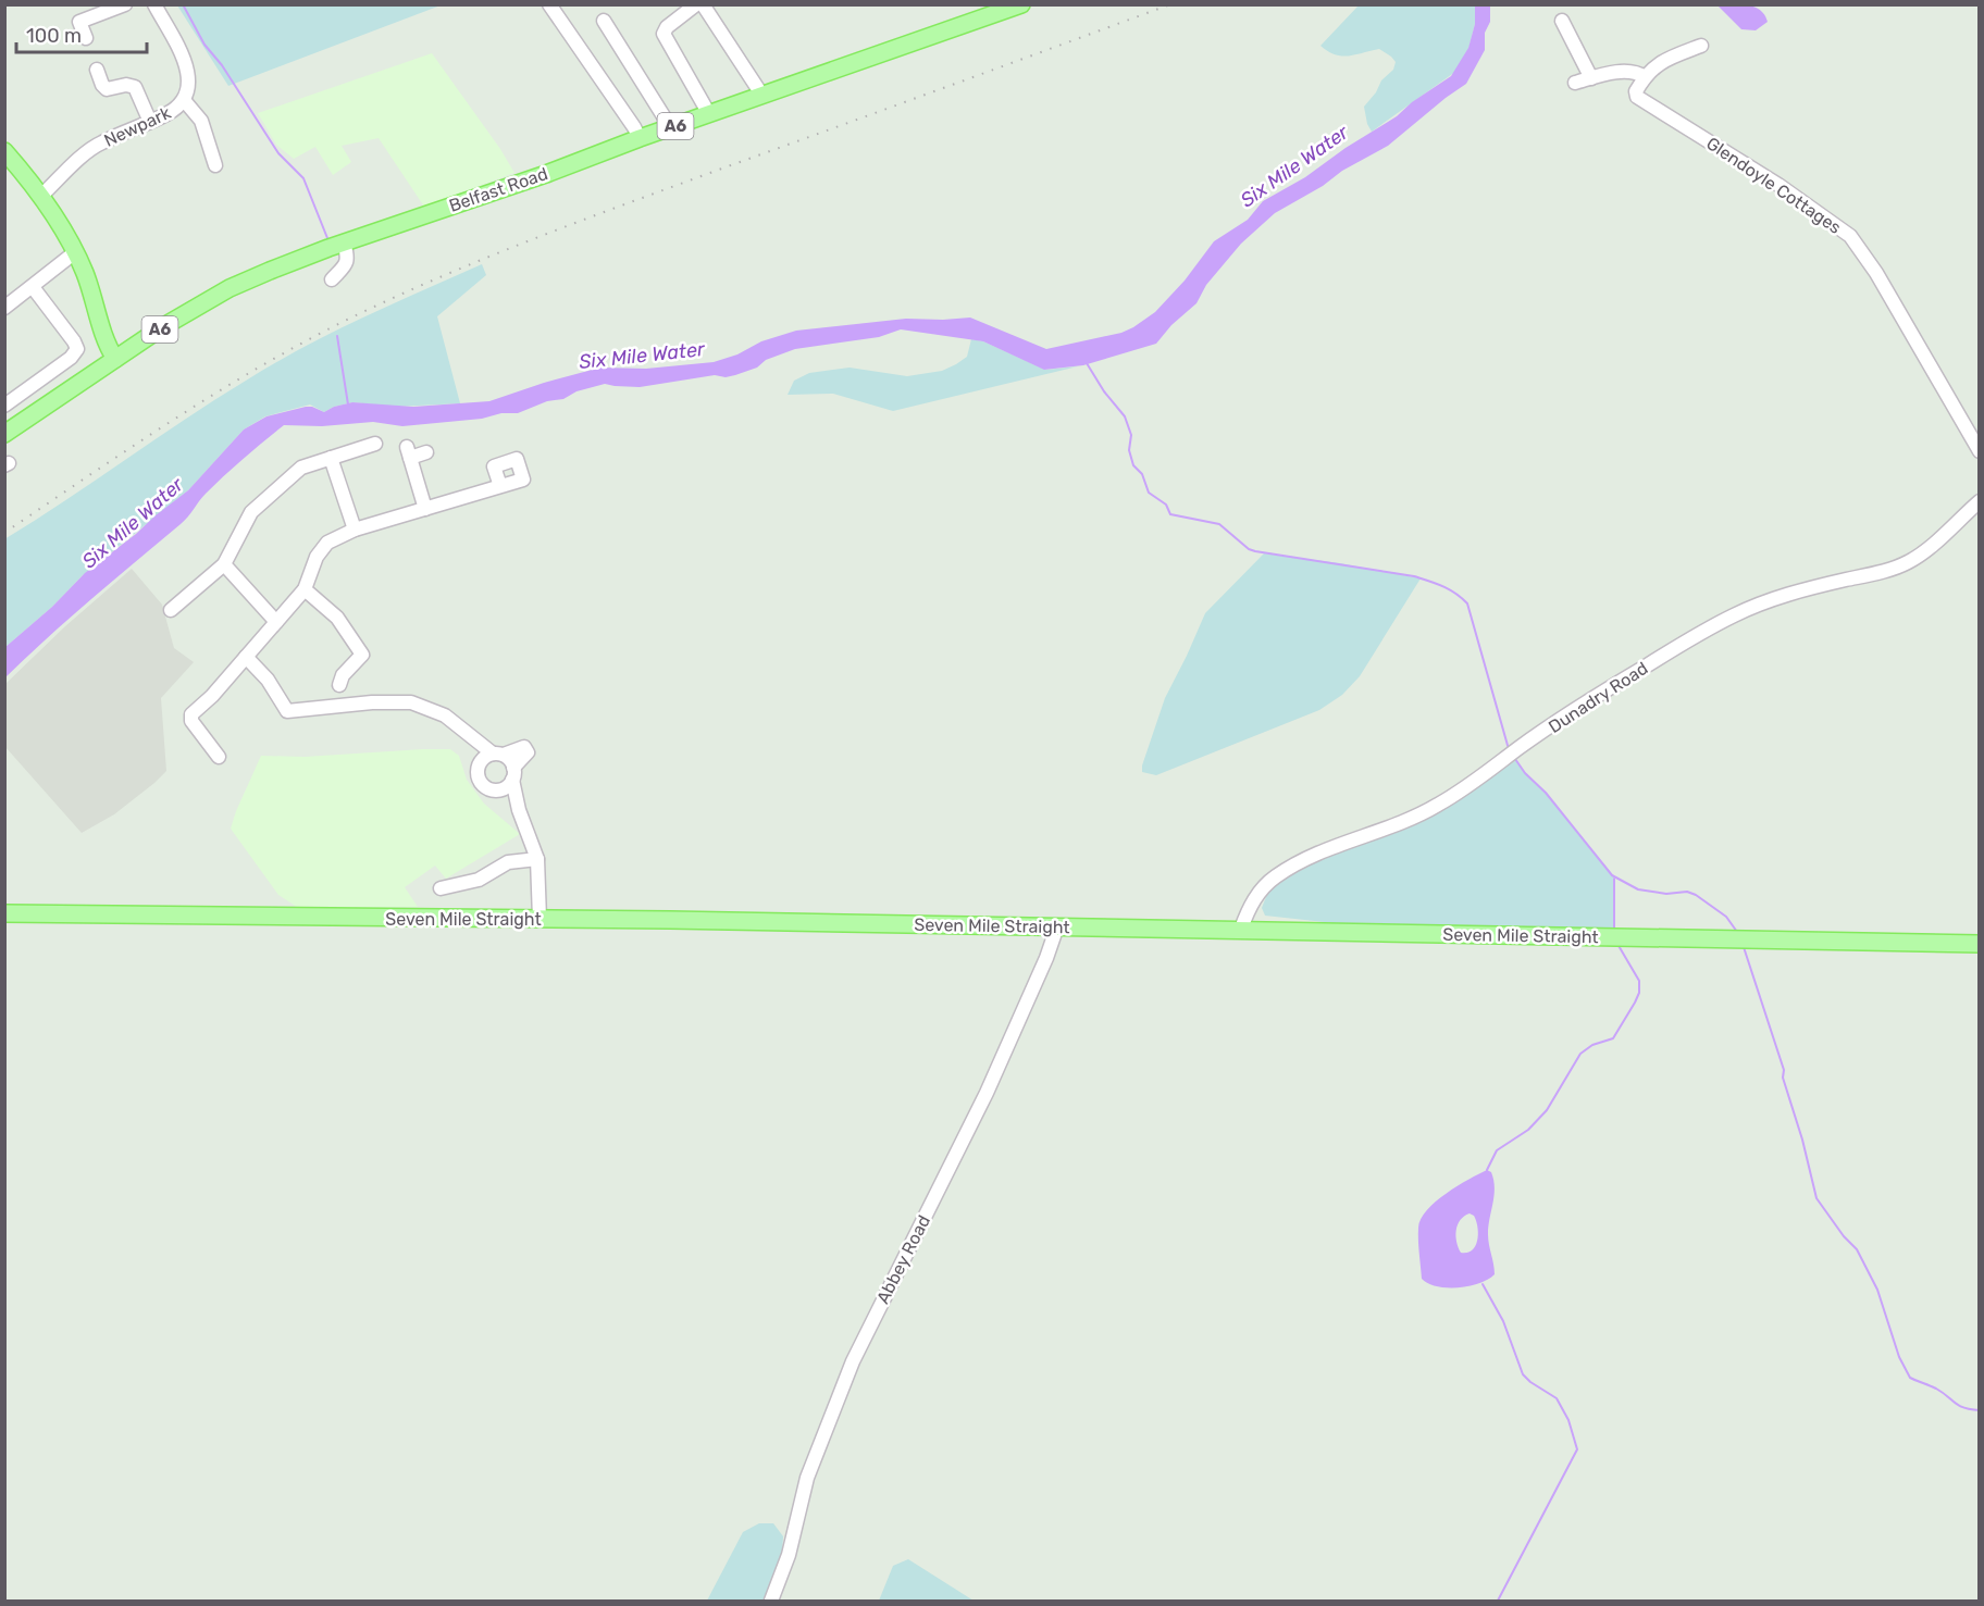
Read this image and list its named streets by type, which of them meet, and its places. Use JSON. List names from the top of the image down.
{
  "streets": {
    "main road": ["A6", "Belfast Road", "Seven Mile Straight"],
    "street": [
      "Newpark",
      "Glendoyle Cottages",
      "Dunadry Road",
      "Abbey Road"
    ]
  },
  "crossings": [
    ["Dunadry Road", "Seven Mile Straight"],
    ["Seven Mile Straight", "Abbey Road"]
  ],
  "water": ["Six Mile Water"],
  "scale_bar": "100 m"
}
